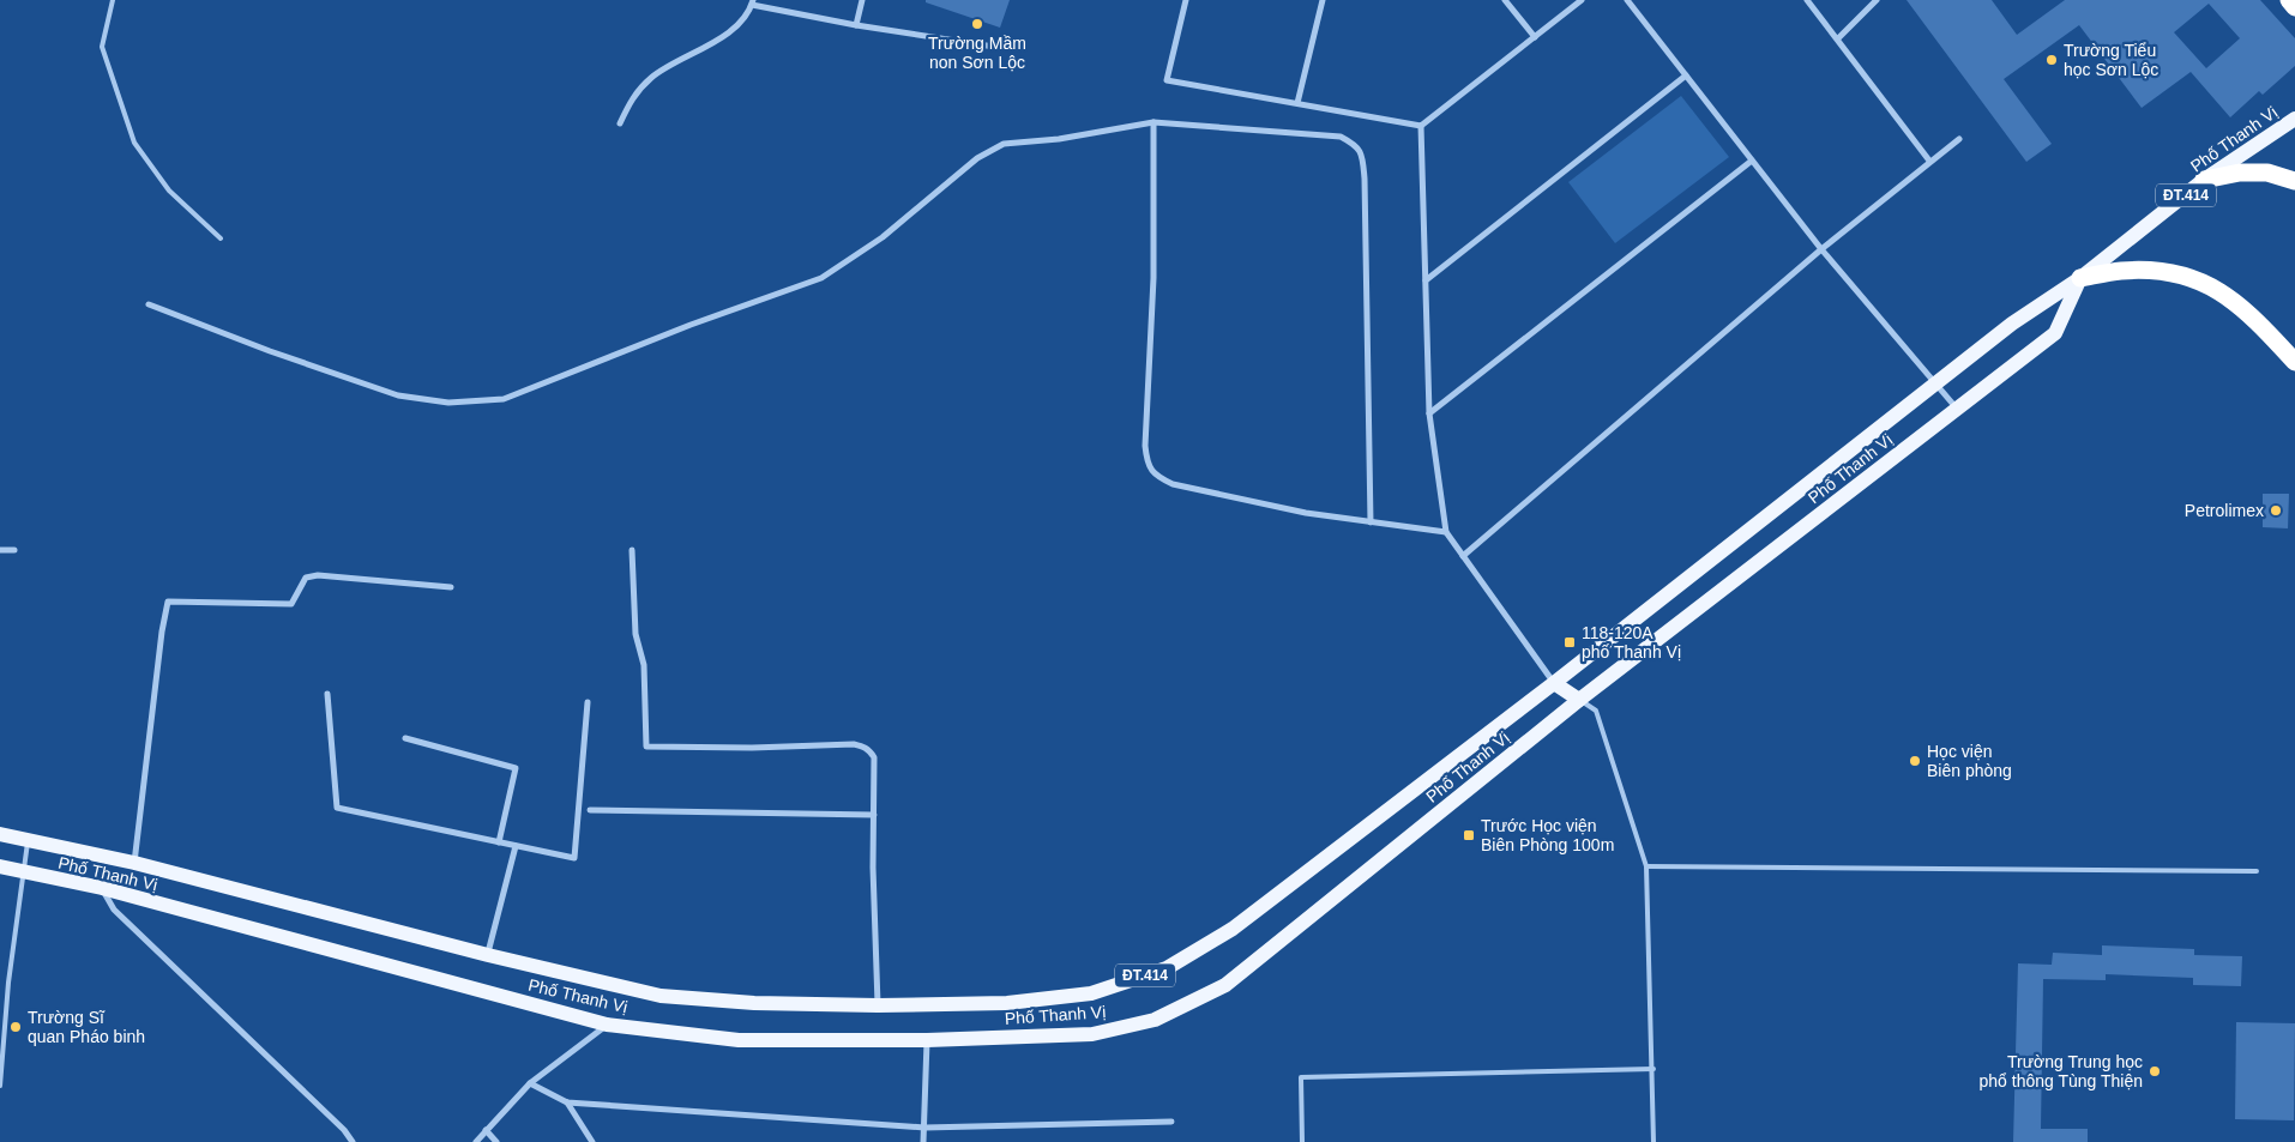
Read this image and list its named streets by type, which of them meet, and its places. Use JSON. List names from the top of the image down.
{
  "streets": {
    "main road": ["Phố Thanh Vị", "ĐT.414"]
  },
  "places": {
    "other": [
      "Trường Mầm non Sơn Lộc",
      "Trường Tiểu học Sơn Lộc",
      "Petrolimex",
      "Học viện Biên phòng",
      "Trường Sĩ quan Pháo binh",
      "Trường Trung học phổ thông Tùng Thiện"
    ],
    "transit": ["118-120A phố Thanh Vị", "Trước Học viện Biên Phòng 100m"]
  }
}
